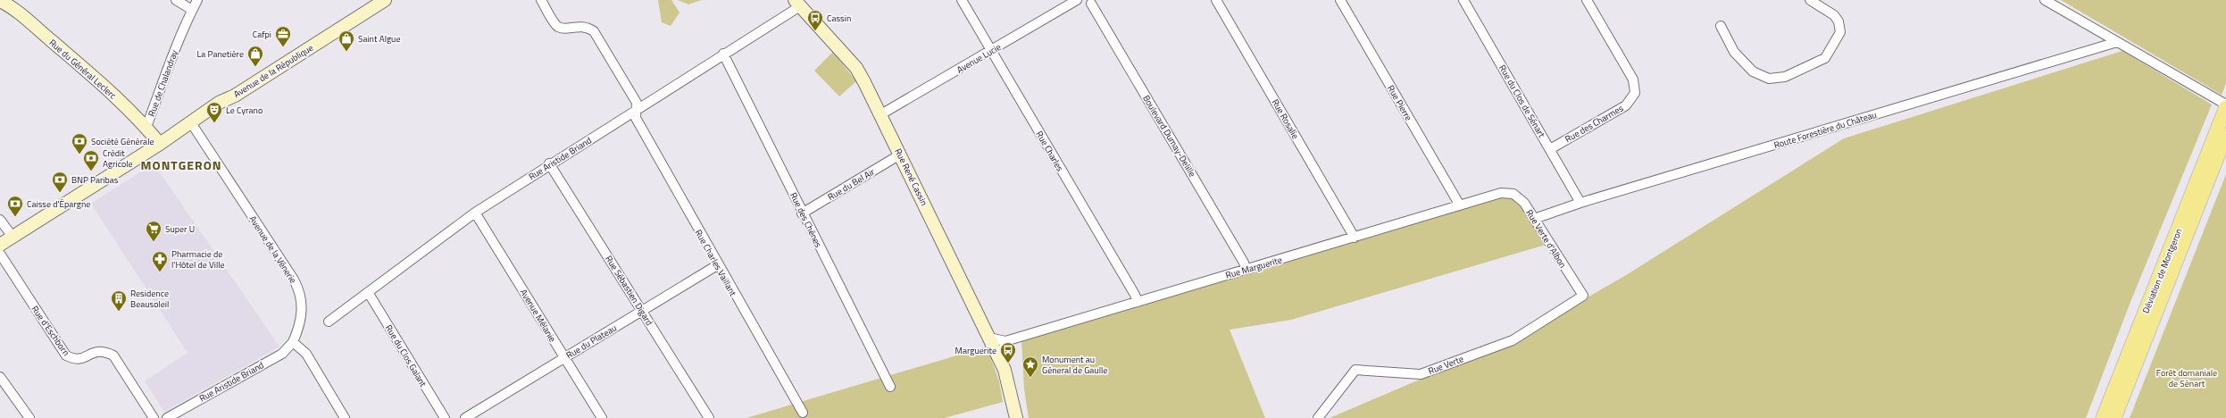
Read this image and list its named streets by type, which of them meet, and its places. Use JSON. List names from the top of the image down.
{
  "streets": {
    "main road": [
      "Rue du Général Leclerc",
      "Avenue de la République",
      "Rue René Cassin",
      "Déviation de Montgeron"
    ],
    "street": [
      "Avenue Lucie",
      "Rue de Chalandray",
      "Rue du Clos de Sénart",
      "Rue Pierre",
      "Rue Rosalie",
      "Rue des Charmes",
      "Route Forestière du Château",
      "Boulevard Dumay-Delille",
      "Rue Charles",
      "Rue Aristide Briand",
      "Rue du Bel Air",
      "Rue des Chênes",
      "Rue Verte d'Albon",
      "Avenue de la Vénerie",
      "Rue Charles Vaillant",
      "Rue Marguerite",
      "Rue Sébastien Digard",
      "Avenue Mélanie",
      "Rue d'Eschborn",
      "Rue du Plateau",
      "Rue du Clos Galant",
      "Rue Verte"
    ]
  },
  "crossings": [
    ["Avenue Lucie", "Rue Charles"],
    ["Avenue Lucie", "Rue René Cassin"],
    ["Rue du Général Leclerc", "Avenue de la République"],
    ["Rue du Général Leclerc", "Rue de Chalandray"],
    ["Avenue de la République", "Avenue de la Vénerie"],
    ["Rue du Clos de Sénart", "Rue des Charmes"],
    ["Rue du Clos de Sénart", "Route Forestière du Château"],
    ["Rue Pierre", "Rue Marguerite"],
    ["Rue Rosalie", "Rue Marguerite"],
    ["Route Forestière du Château", "Rue Verte d'Albon"],
    ["Boulevard Dumay-Delille", "Rue Marguerite"],
    ["Rue Charles", "Rue Marguerite"],
    ["Rue Aristide Briand", "Rue René Cassin"],
    ["Rue Aristide Briand", "Rue des Chênes"],
    ["Rue Aristide Briand", "Avenue de la Vénerie"],
    ["Rue Aristide Briand", "Rue Charles Vaillant"],
    ["Rue Aristide Briand", "Rue Sébastien Digard"],
    ["Rue Aristide Briand", "Avenue Mélanie"],
    ["Rue Aristide Briand", "Rue du Clos Galant"],
    ["Rue René Cassin", "Rue du Bel Air"],
    ["Rue René Cassin", "Rue Marguerite"],
    ["Rue du Bel Air", "Rue des Chênes"],
    ["Rue Verte d'Albon", "Rue Marguerite"],
    ["Rue Verte d'Albon", "Rue Verte"],
    ["Rue Charles Vaillant", "Rue du Plateau"],
    ["Rue Sébastien Digard", "Rue du Plateau"],
    ["Avenue Mélanie", "Rue du Plateau"]
  ],
  "districts": ["MONTGERON"],
  "parks": ["Forêt domaniale de Sénart"],
  "places": {
    "bus stop": ["Cassin", "Marguerite"],
    "office": ["Cafpi"],
    "shop": ["Saint Algue", "La Panetière"],
    "theatre": ["Le Cyrano"],
    "bank": [
      "Société Générale",
      "Crédit Agricole",
      "BNP Paribas",
      "Caisse d'Épargne"
    ],
    "supermarket": ["Super U"],
    "pharmacy": ["Pharmacie de l'Hôtel de Ville"],
    "building": ["Residence Beausoleil"],
    "place": ["Monument au Géneral de Gaulle"]
  }
}
